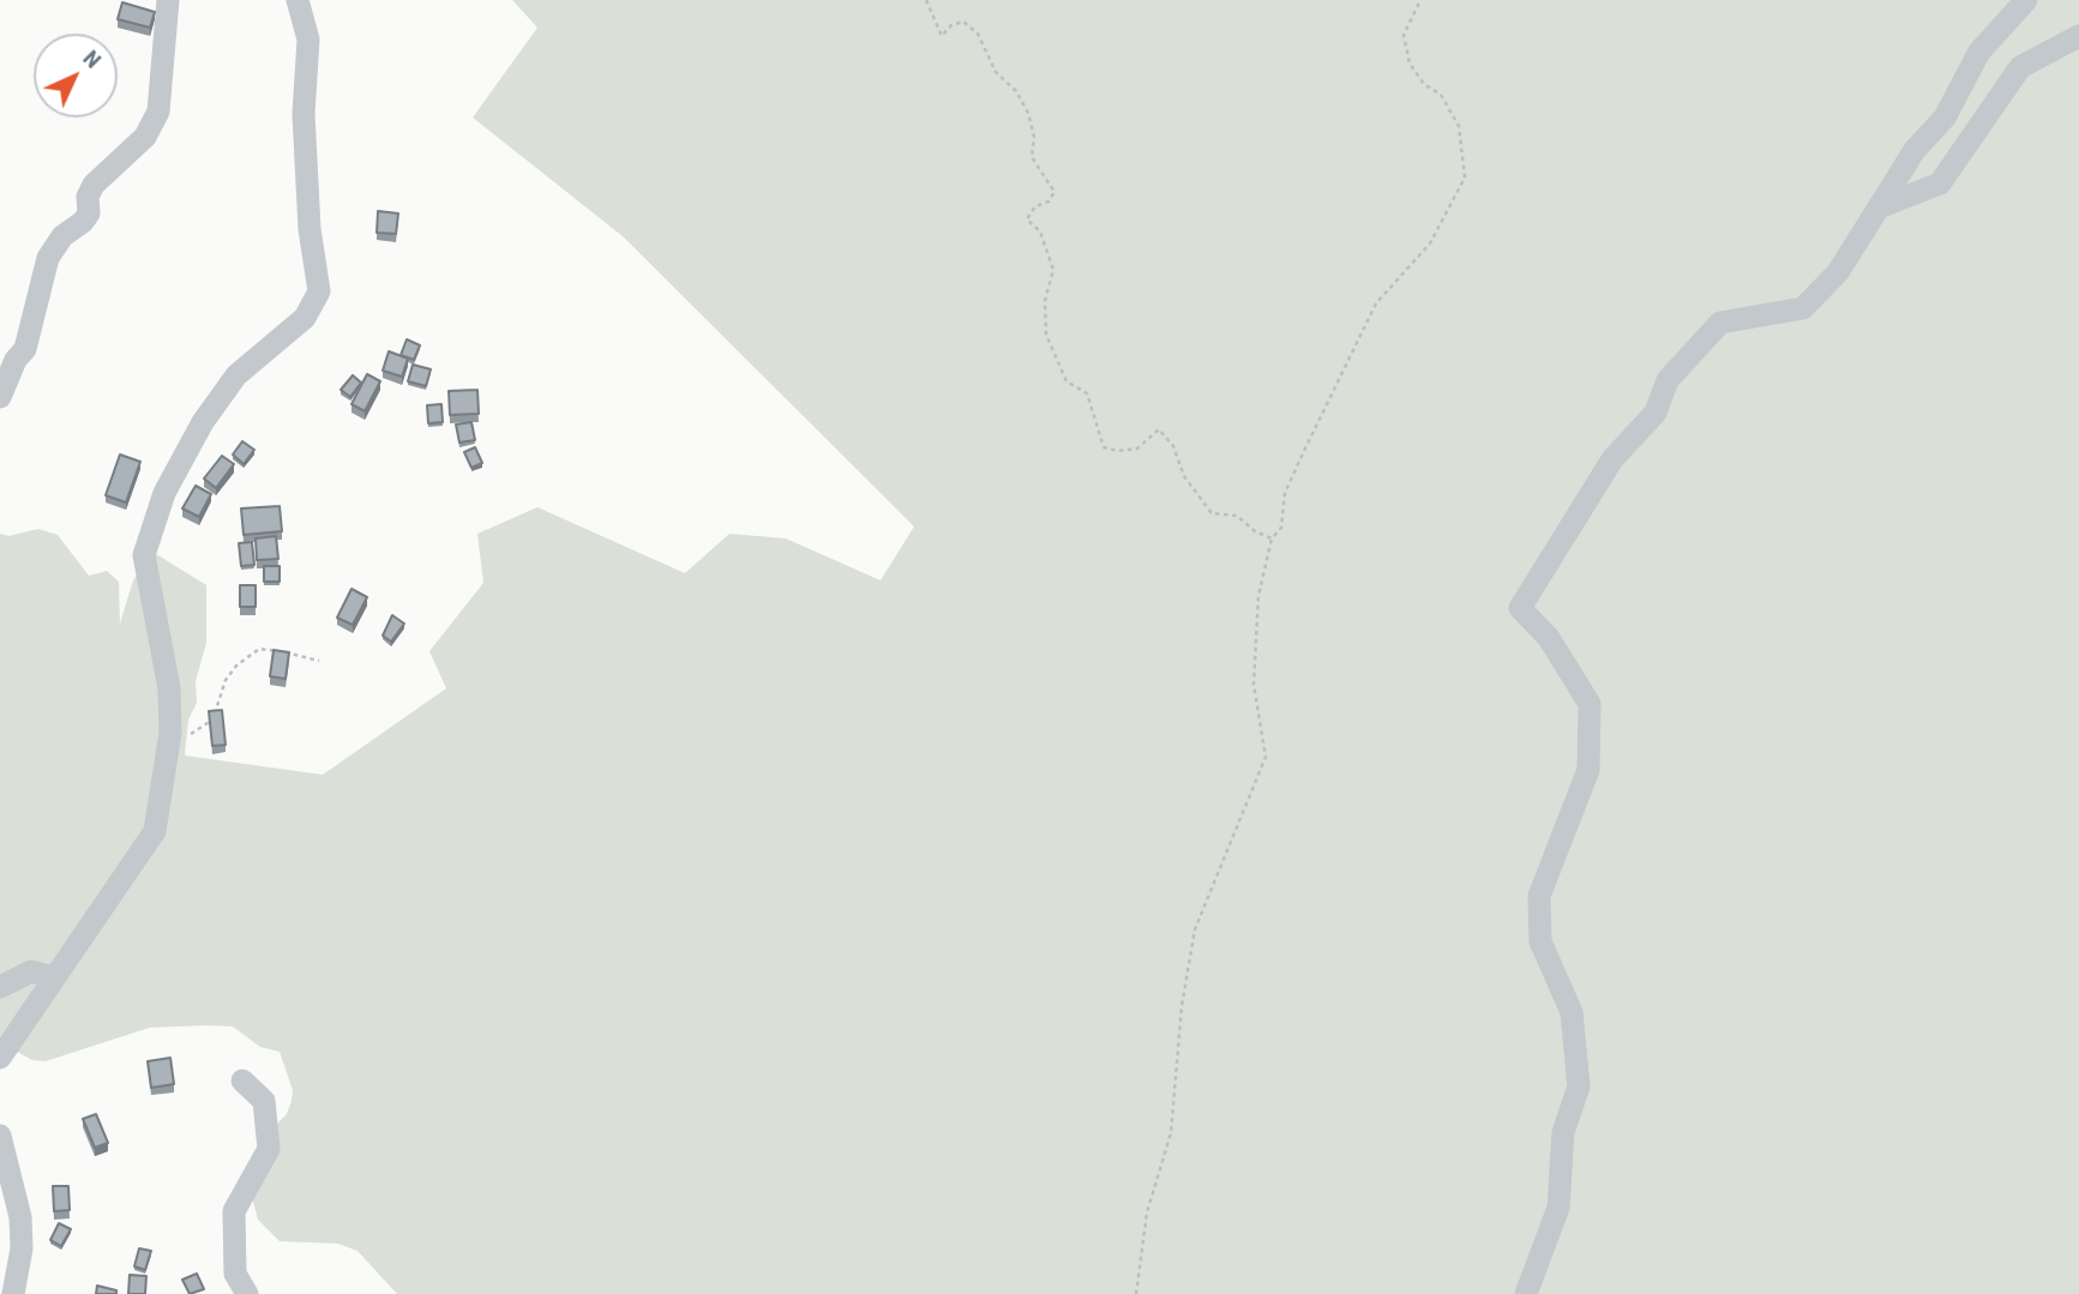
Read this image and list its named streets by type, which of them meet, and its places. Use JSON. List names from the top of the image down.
{
  "north": "top right"
}
